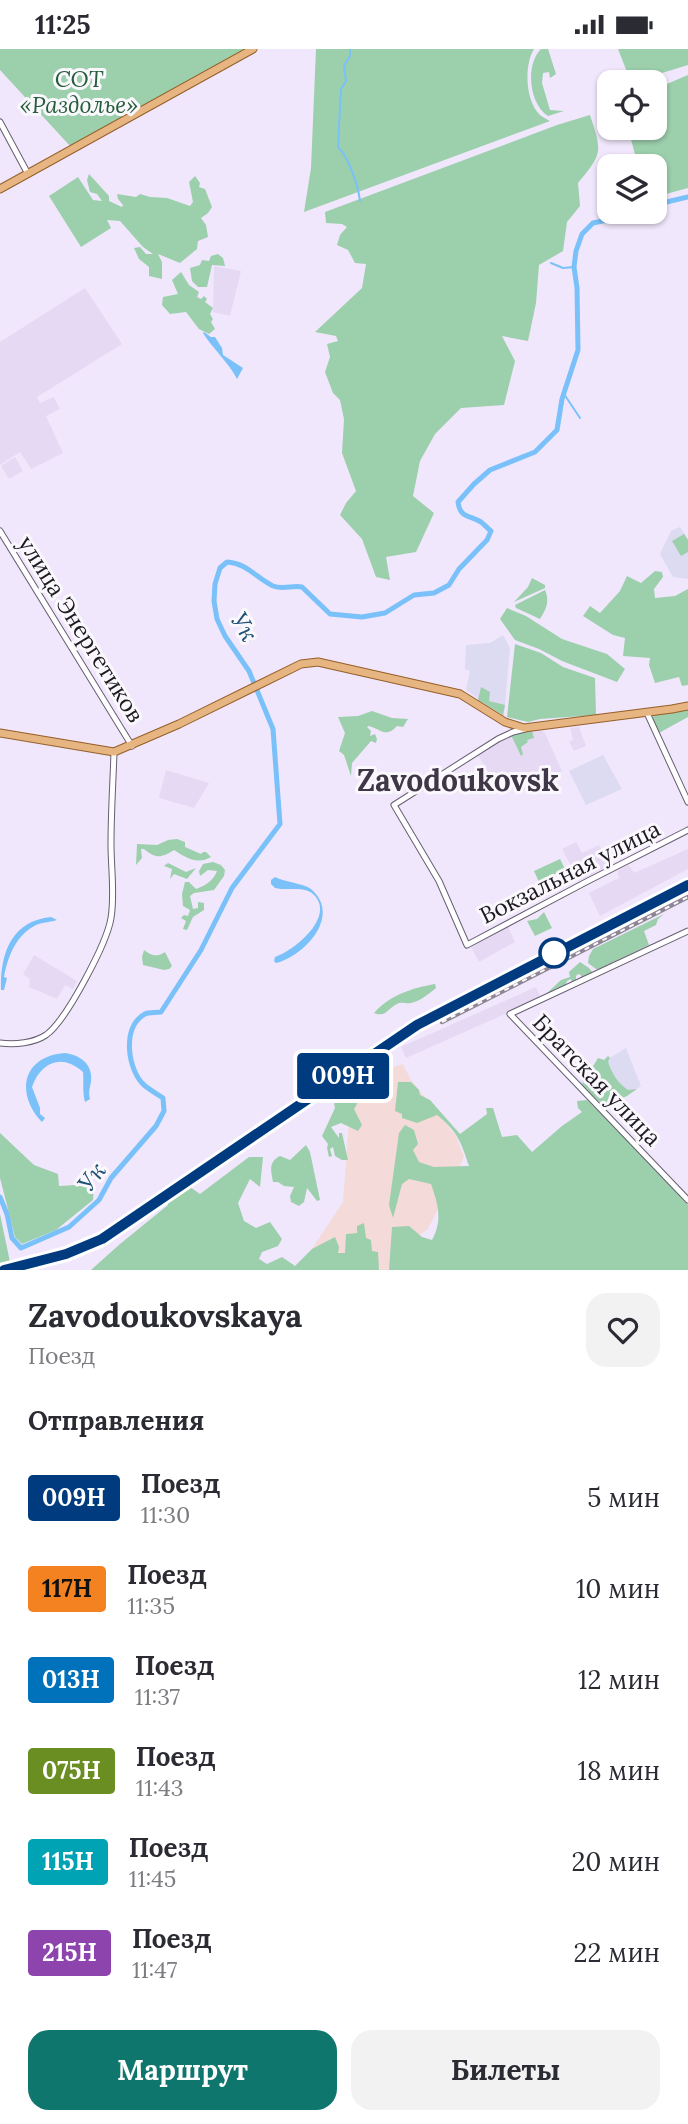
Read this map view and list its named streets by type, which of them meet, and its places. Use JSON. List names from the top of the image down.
{
  "streets": {
    "street": ["улица Энергетиков", "Вокзальная улица", "Братская улица"]
  },
  "districts": ["Zavodoukovsk"],
  "water": ["Ук"],
  "parks": ["СОТ «Раздолье»"],
  "page": {
    "status": "11:25",
    "on_map": "009Н",
    "heading": [
      ["Zavodoukovskaya", "Поезд"],
      "Отправления"
    ],
    "list": [
      {
        "mark": "009Н",
        "name": "Поезд",
        "note": "11:30",
        "value": "5 мин"
      },
      {
        "mark": "117Н",
        "name": "Поезд",
        "note": "11:35",
        "value": "10 мин"
      },
      {
        "mark": "013Н",
        "name": "Поезд",
        "note": "11:37",
        "value": "12 мин"
      },
      {
        "mark": "075Н",
        "name": "Поезд",
        "note": "11:43",
        "value": "18 мин"
      },
      {
        "mark": "115Н",
        "name": "Поезд",
        "note": "11:45",
        "value": "20 мин"
      },
      {
        "mark": "215Н",
        "name": "Поезд",
        "note": "11:47",
        "value": "22 мин"
      }
    ],
    "buttons": ["Маршрут", "Билеты"]
  }
}
